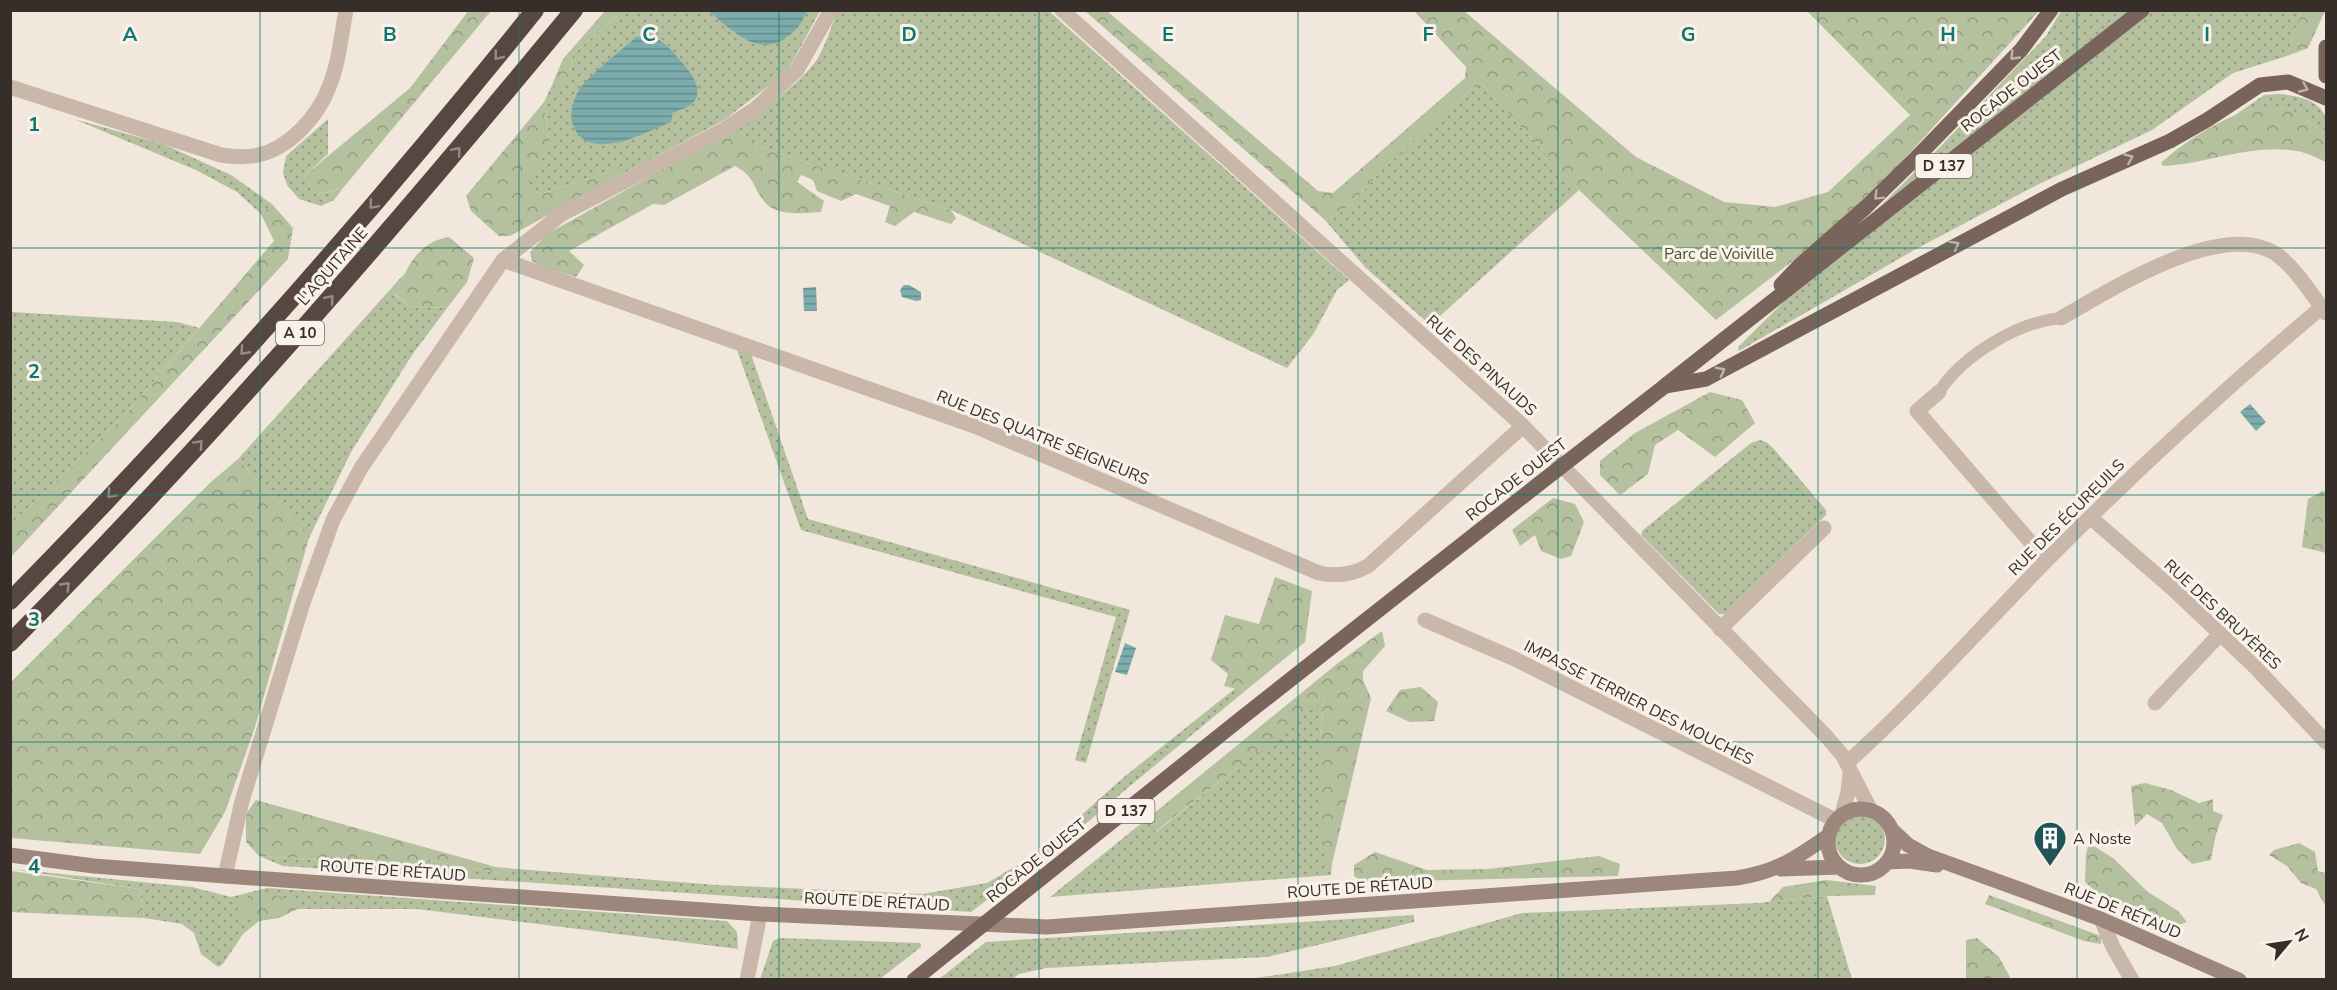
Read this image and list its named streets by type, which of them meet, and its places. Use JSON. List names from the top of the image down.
{
  "streets": {
    "highway": ["L'AQUITAINE", "A 10"],
    "main road": [
      "ROCADE OUEST",
      "D 137",
      "ROUTE DE RÉTAUD",
      "RUE DE RÉTAUD"
    ],
    "street": [
      "RUE DES PINAUDS",
      "RUE DES QUATRE SEIGNEURS",
      "RUE DES ÉCUREUILS",
      "RUE DES BRUYÈRES",
      "IMPASSE TERRIER DES MOUCHES"
    ]
  },
  "crossings": [
    ["ROCADE OUEST", "D 137"],
    ["RUE DES PINAUDS", "RUE DES QUATRE SEIGNEURS"],
    ["RUE DES PINAUDS", "RUE DES ÉCUREUILS"],
    ["RUE DES PINAUDS", "IMPASSE TERRIER DES MOUCHES"],
    ["RUE DES ÉCUREUILS", "RUE DES BRUYÈRES"]
  ],
  "parks": ["Parc de Voiville"],
  "places": {
    "building": ["A Noste"]
  },
  "north": "top right",
  "grid": {
    "columns": [
      "A",
      "B",
      "C",
      "D",
      "E",
      "F",
      "G",
      "H",
      "I"
    ],
    "rows": [
      "1",
      "2",
      "3",
      "4"
    ]
  }
}
